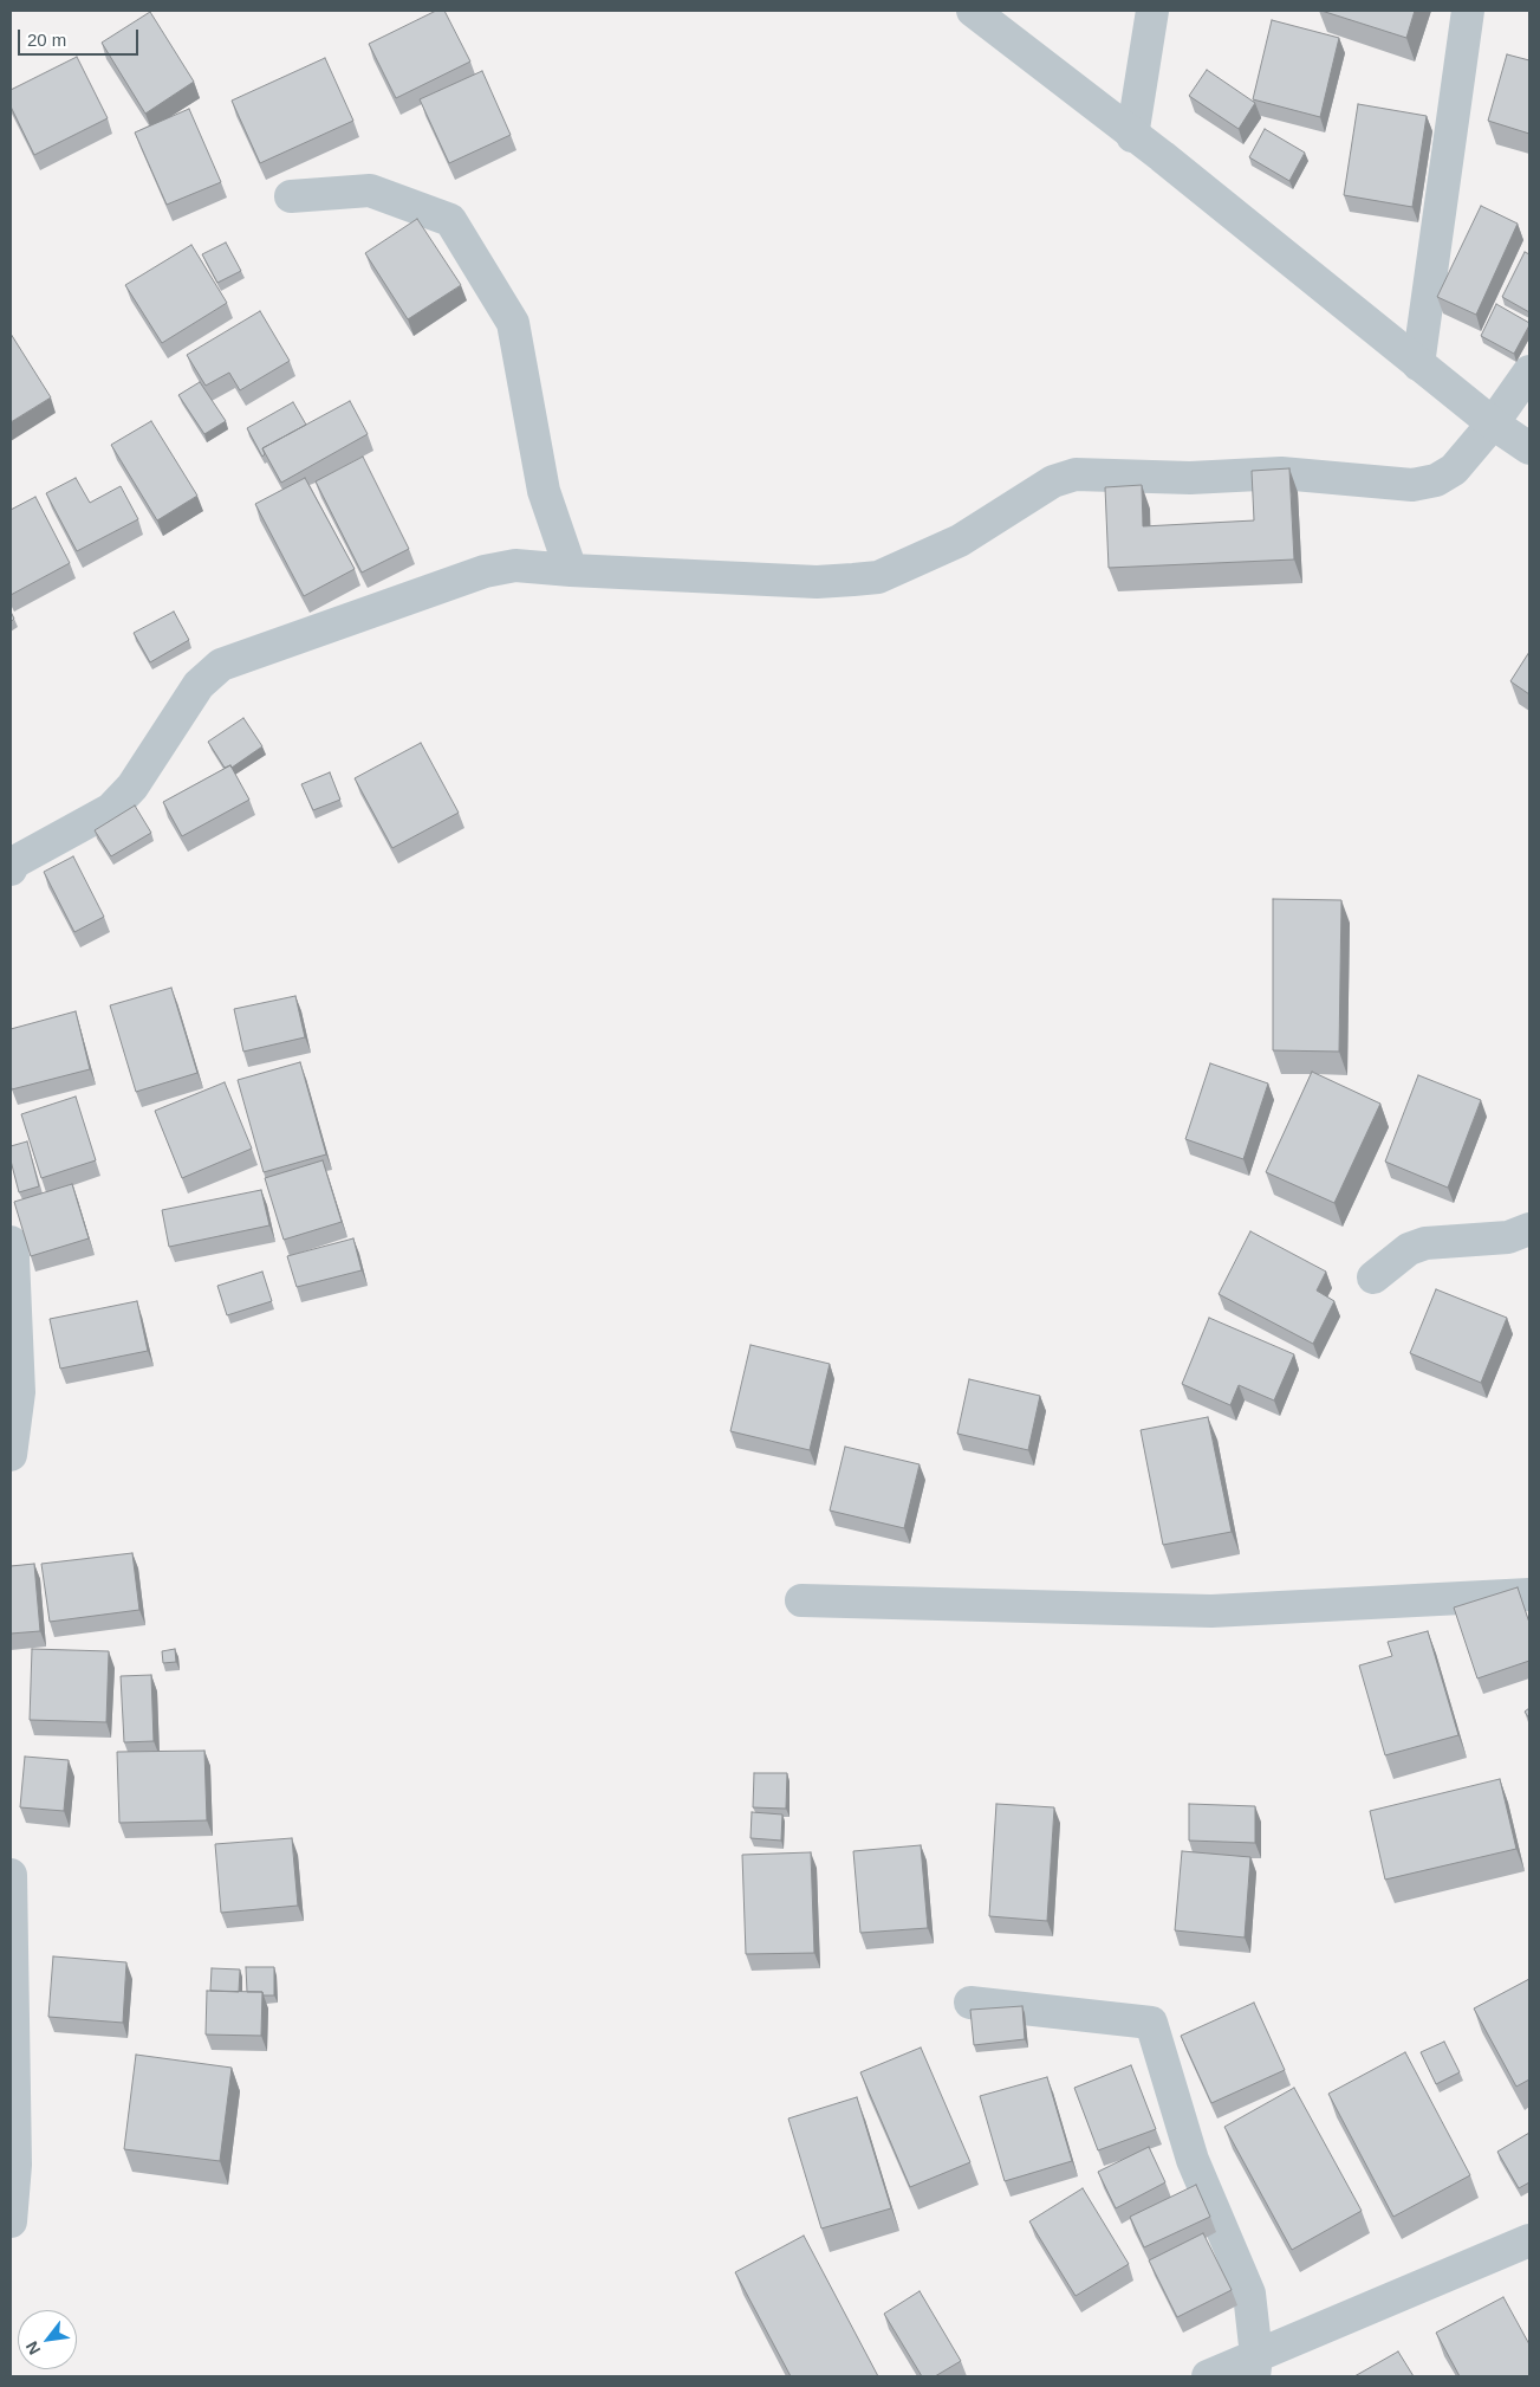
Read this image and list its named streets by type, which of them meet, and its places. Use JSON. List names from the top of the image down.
{
  "scale_bar": "20 m",
  "north": "bottom left"
}
